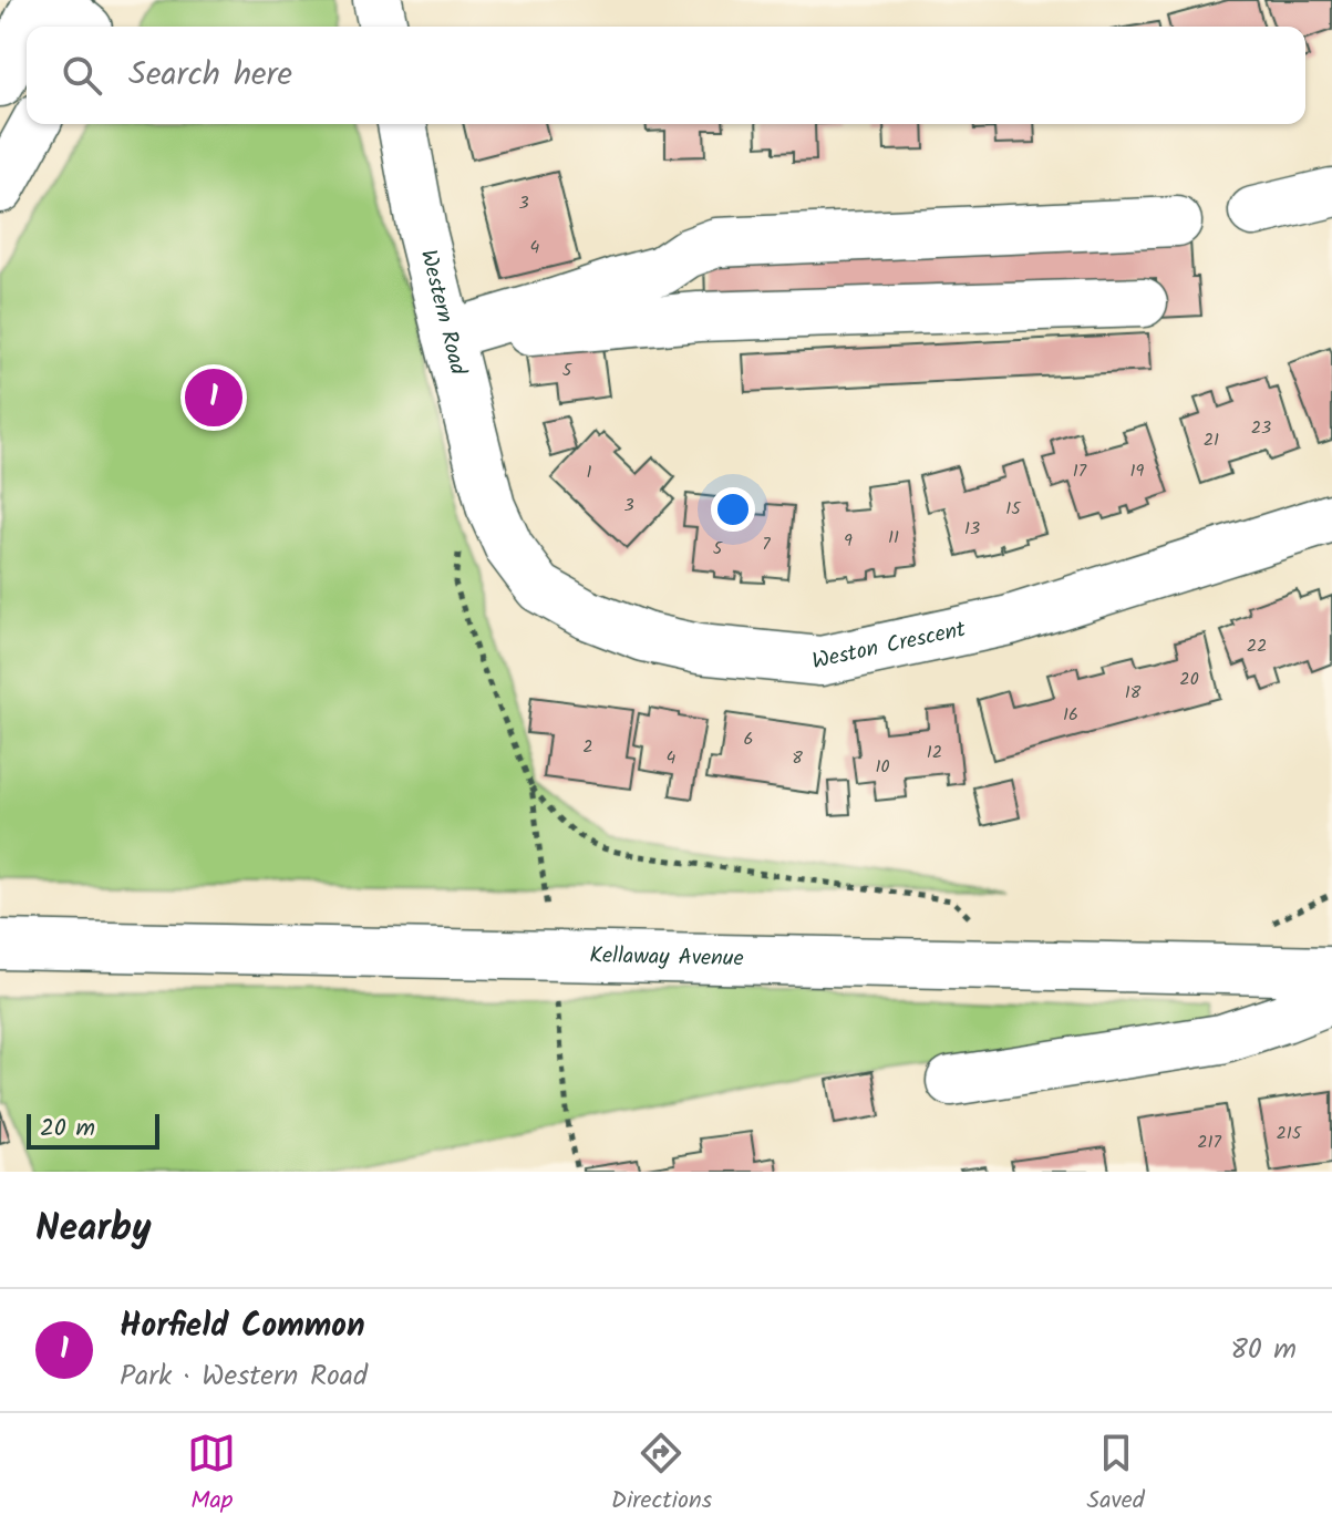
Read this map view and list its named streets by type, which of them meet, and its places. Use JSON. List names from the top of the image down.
{
  "streets": {
    "street": ["Western Road", "Weston Crescent", "Kellaway Avenue"]
  },
  "crossings": [
    ["Western Road", "Weston Crescent"]
  ],
  "house_numbers": [
    "3",
    "4",
    "5",
    "23",
    "21",
    "17",
    "19",
    "1",
    "3",
    "15",
    "13",
    "11",
    "9",
    "7",
    "5",
    "22",
    "20",
    "18",
    "16",
    "6",
    "2",
    "12",
    "4",
    "8",
    "10",
    "215",
    "217"
  ],
  "scale_bar": "20 m",
  "page": {
    "search": "Search here",
    "pins": "1",
    "scale": "20 m",
    "heading": "Nearby",
    "list": [
      {
        "mark": "1",
        "name": "Horfield Common",
        "note": "Park · Western Road",
        "value": "80 m"
      }
    ],
    "nav": ["Map", "Directions", "Saved"]
  }
}
